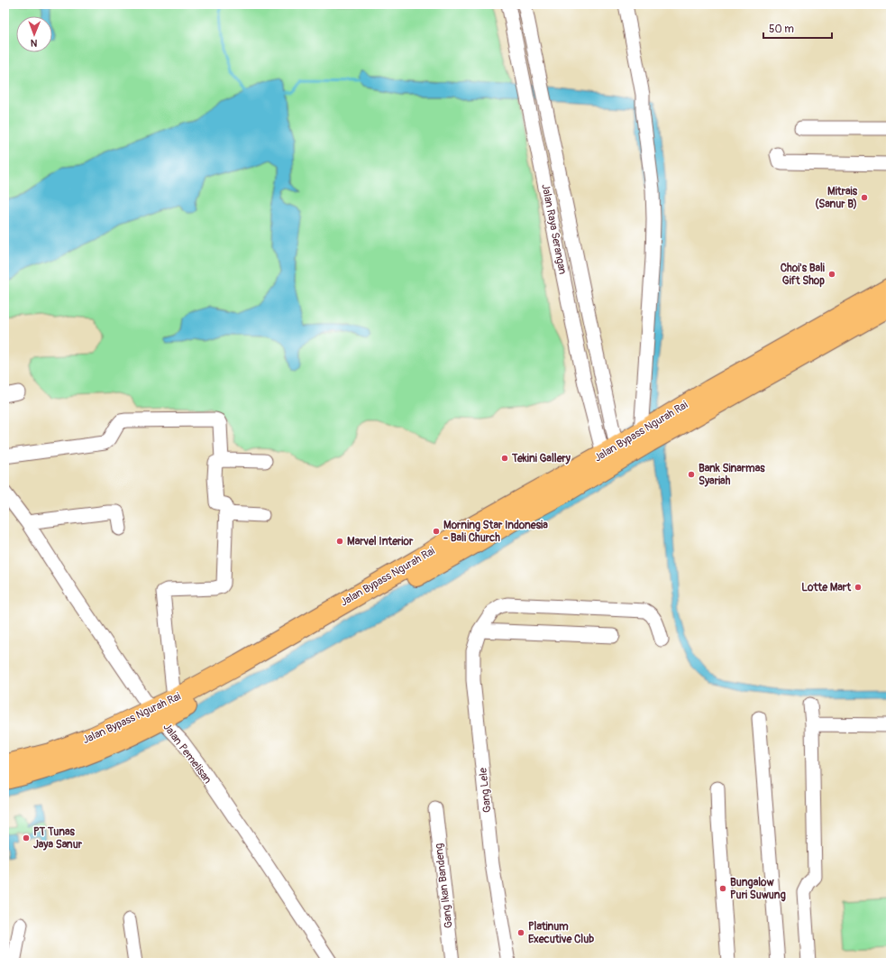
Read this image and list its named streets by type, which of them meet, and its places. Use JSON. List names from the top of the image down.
{
  "streets": {
    "highway": ["Jalan Bypass Ngurah Rai"],
    "street": [
      "Jalan Raya Serangan",
      "Jalan Pemelisan",
      "Gang Lele",
      "Gang Ikan Bandeng"
    ]
  },
  "crossings": [
    ["Jalan Raya Serangan", "Jalan Bypass Ngurah Rai"],
    ["Jalan Bypass Ngurah Rai", "Jalan Pemelisan"]
  ],
  "places": [
    "Mitrais (Sanur B)",
    "Choi's Bali Gift Shop",
    "Tekini Gallery",
    "Bank Sinarmas Syariah",
    "Morning Star Indonesia - Bali Church",
    "Marvel Interior",
    "Lotte Mart",
    "PT Tunas Jaya Sanur",
    "Bungalow Puri Suwung",
    "Platinum Executive Club"
  ],
  "scale_bar": "50 m",
  "north": "bottom"
}
